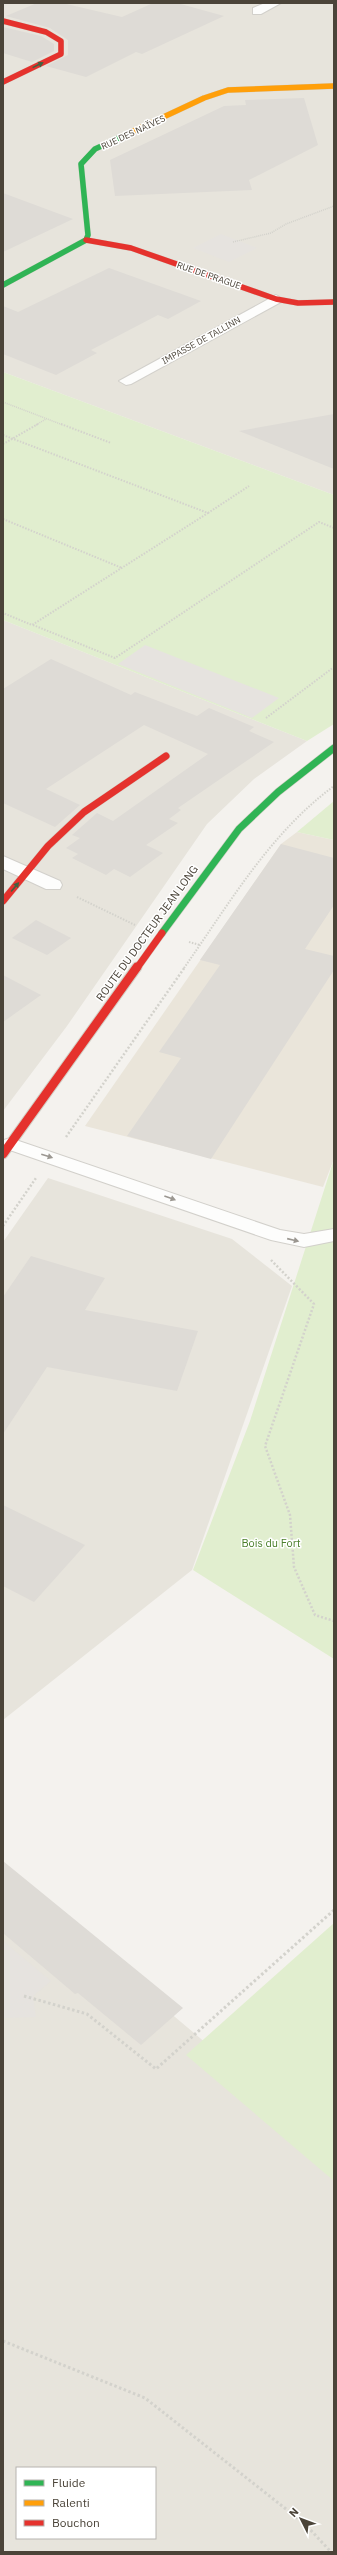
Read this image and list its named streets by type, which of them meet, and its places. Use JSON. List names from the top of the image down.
{
  "streets": {
    "street": [
      "RUE DES NAÏVES",
      "RUE DE PRAGUE",
      "IMPASSE DE TALLINN",
      "ROUTE DU DOCTEUR JEAN LONG"
    ]
  },
  "crossings": [
    ["RUE DES NAÏVES", "RUE DE PRAGUE"],
    ["RUE DE PRAGUE", "IMPASSE DE TALLINN"]
  ],
  "parks": ["Bois du Fort"],
  "legend": ["Fluide", "Ralenti", "Bouchon"],
  "north": "top left"
}
